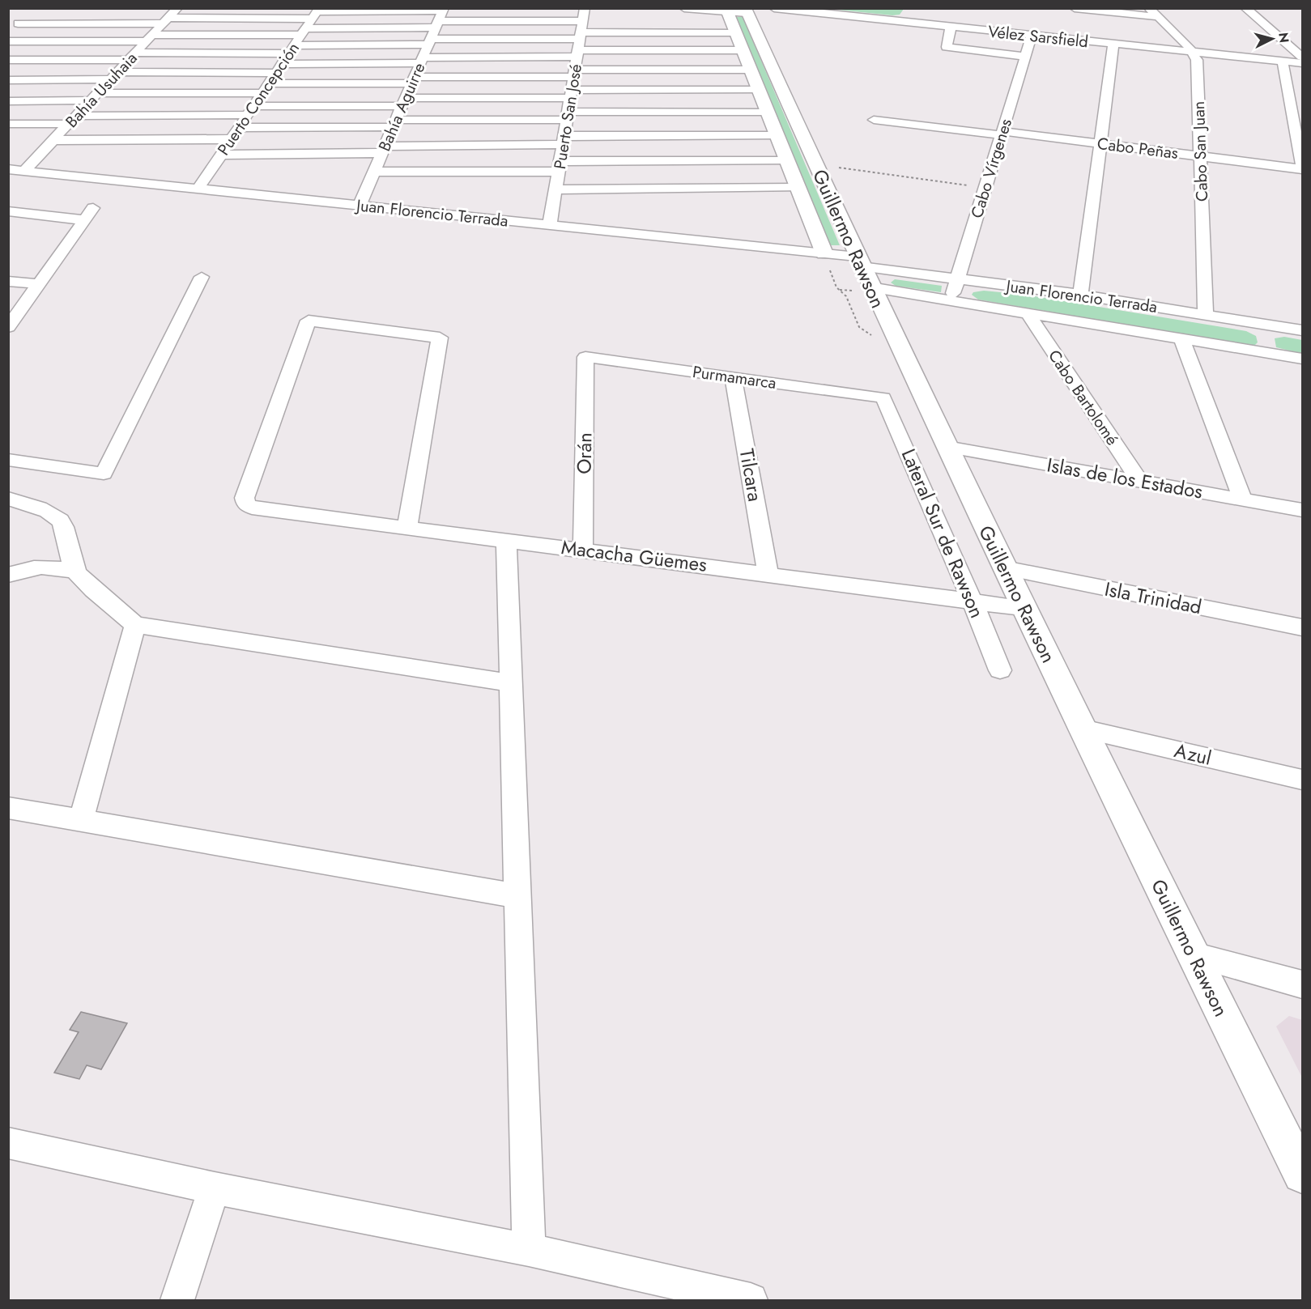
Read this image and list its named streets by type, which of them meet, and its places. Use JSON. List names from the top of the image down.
{
  "streets": {
    "main road": ["Guillermo Rawson"],
    "street": [
      "Vélez Sarsfield",
      "Bahía Usuhaia",
      "Puerto Concepción",
      "Bahía Aguirre",
      "Puerto San José",
      "Cabo Peñas",
      "Cabo San Juan",
      "Cabo Vírgenes",
      "Juan Florencio Terrada",
      "Purmamarca",
      "Cabo Bartolomé",
      "Orán",
      "Tilcara",
      "Islas de los Estados",
      "Lateral Sur de Rawson",
      "Macacha Güemes",
      "Isla Trinidad",
      "Azul"
    ]
  },
  "crossings": [
    ["Vélez Sarsfield", "Cabo San Juan"],
    ["Vélez Sarsfield", "Cabo Vírgenes"],
    ["Bahía Usuhaia", "Juan Florencio Terrada"],
    ["Puerto Concepción", "Juan Florencio Terrada"],
    ["Bahía Aguirre", "Juan Florencio Terrada"],
    ["Puerto San José", "Juan Florencio Terrada"],
    ["Cabo Peñas", "Cabo San Juan"],
    ["Cabo Peñas", "Cabo Vírgenes"],
    ["Cabo San Juan", "Juan Florencio Terrada"],
    ["Cabo Vírgenes", "Juan Florencio Terrada"],
    ["Juan Florencio Terrada", "Guillermo Rawson"],
    ["Juan Florencio Terrada", "Cabo Bartolomé"],
    ["Guillermo Rawson", "Islas de los Estados"],
    ["Guillermo Rawson", "Macacha Güemes"],
    ["Guillermo Rawson", "Isla Trinidad"],
    ["Guillermo Rawson", "Azul"],
    ["Purmamarca", "Orán"],
    ["Purmamarca", "Tilcara"],
    ["Purmamarca", "Lateral Sur de Rawson"],
    ["Cabo Bartolomé", "Islas de los Estados"],
    ["Orán", "Macacha Güemes"],
    ["Tilcara", "Macacha Güemes"],
    ["Lateral Sur de Rawson", "Macacha Güemes"]
  ],
  "north": "right"
}
